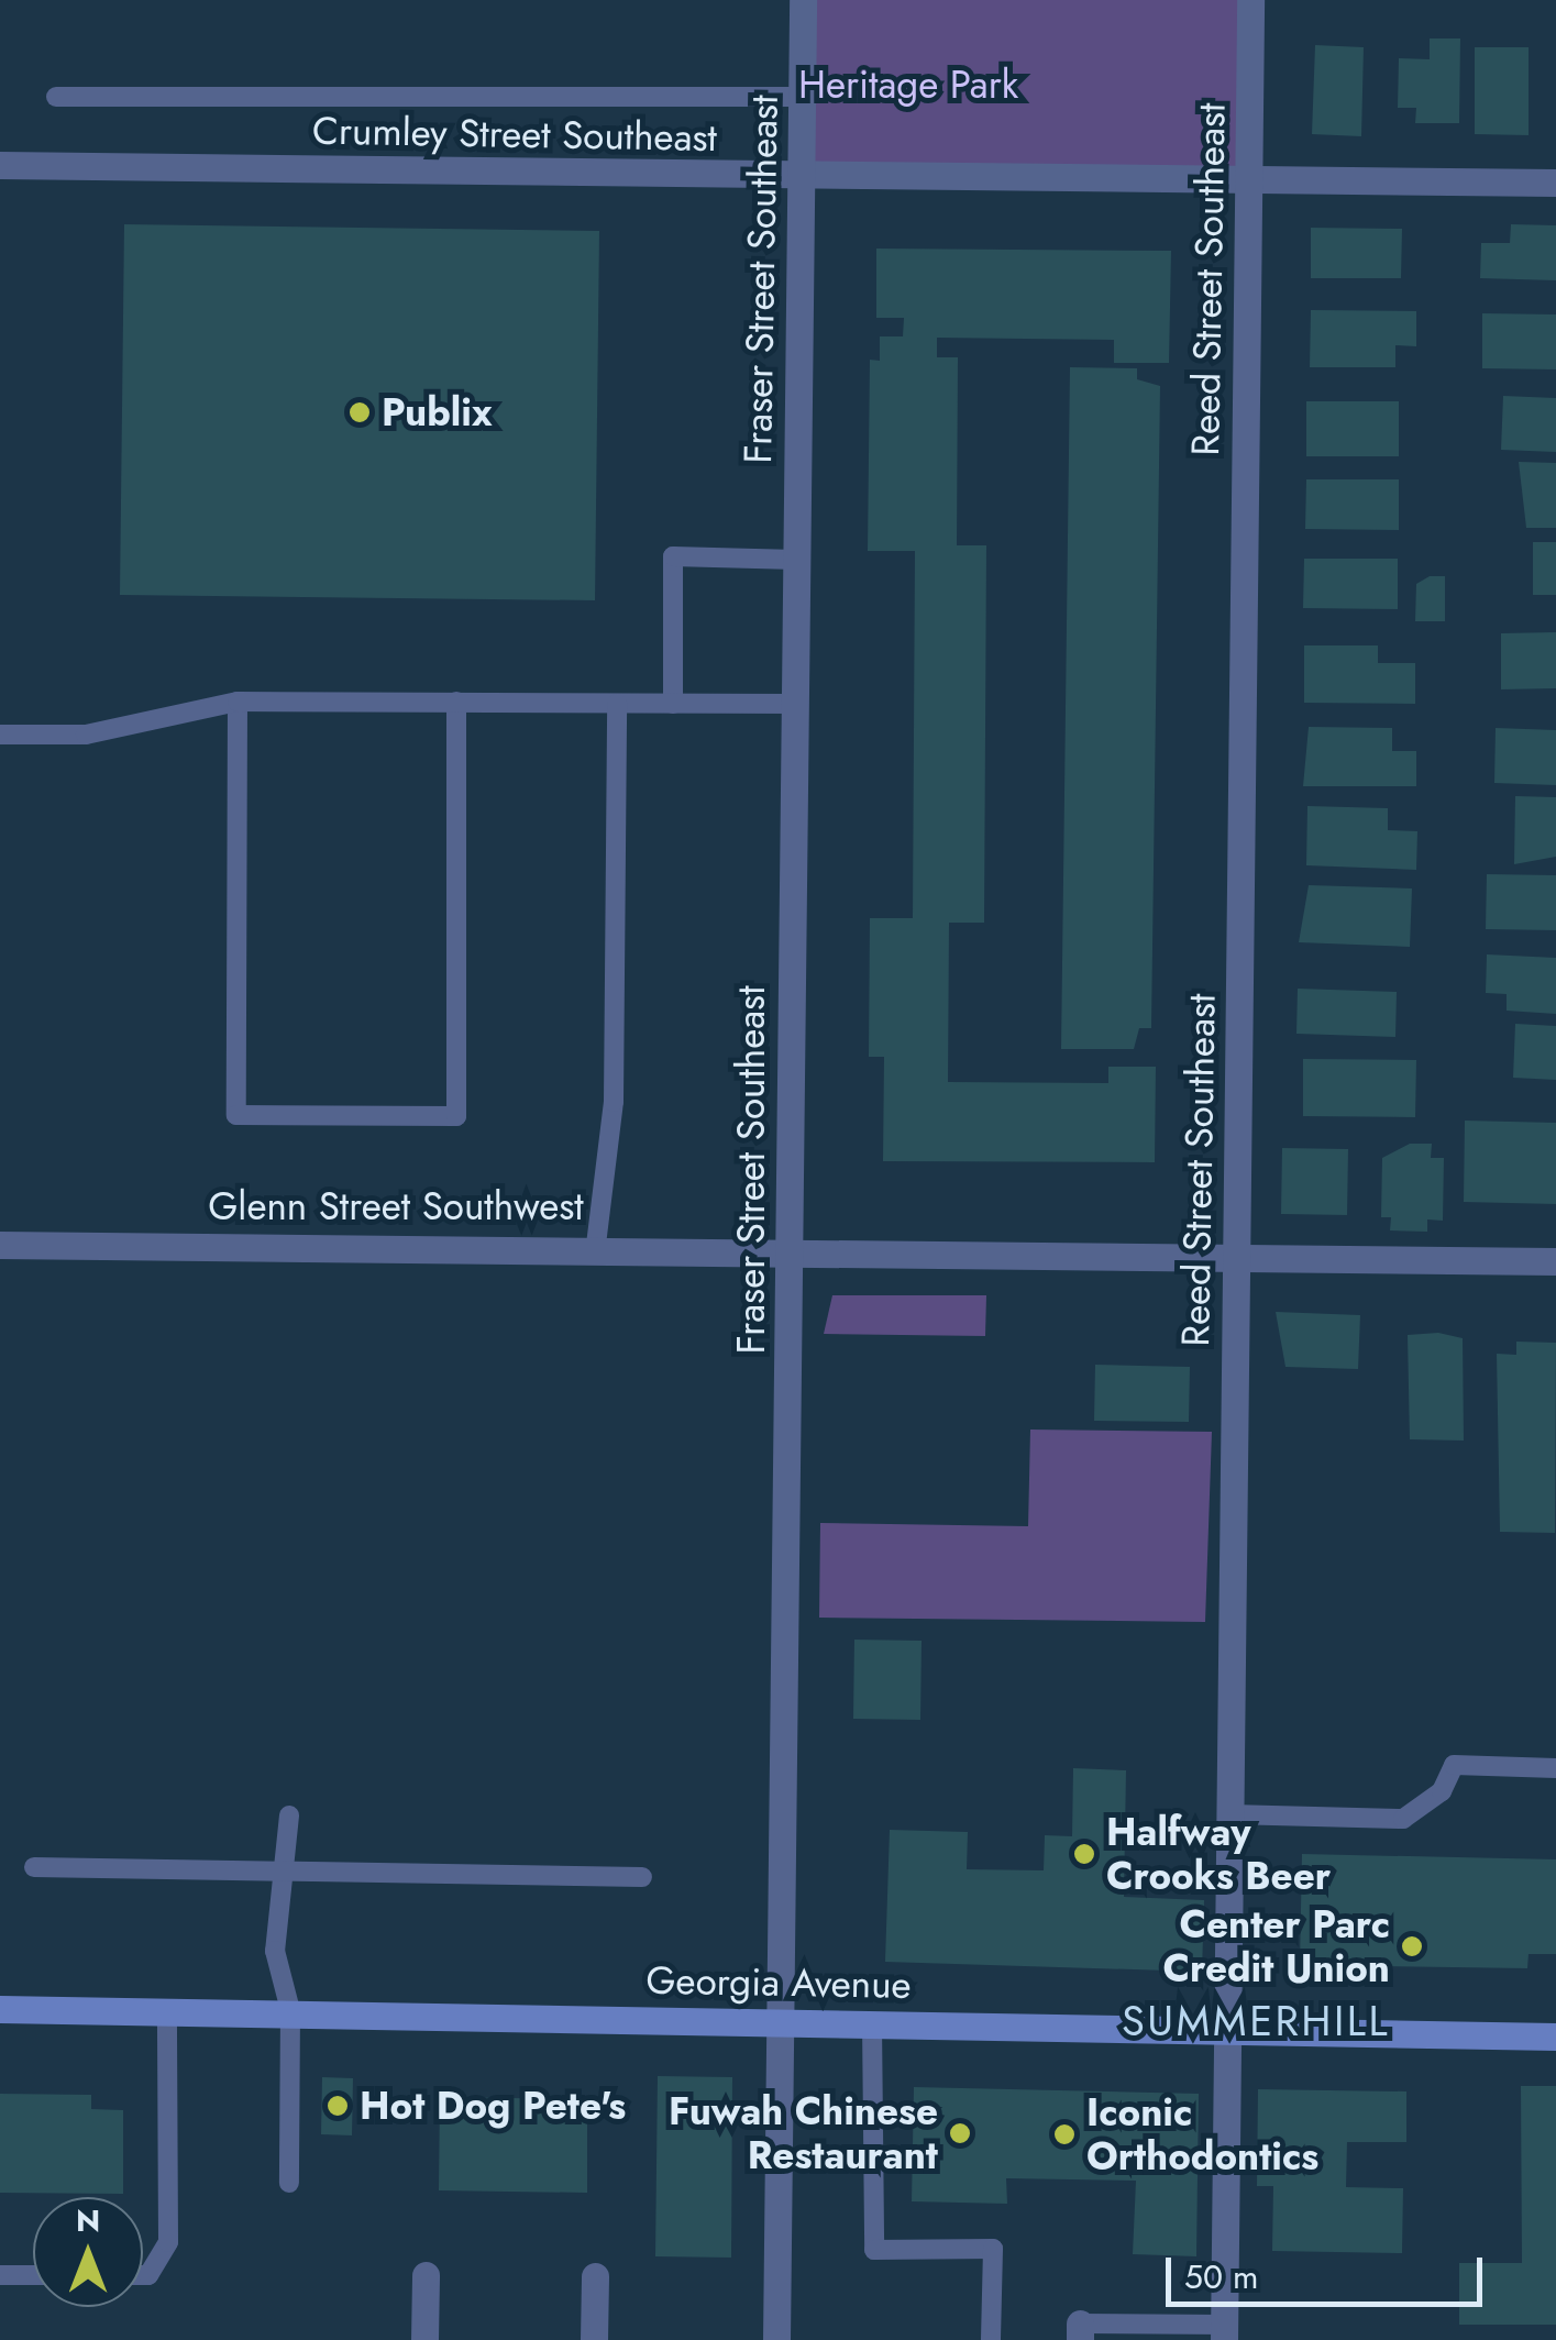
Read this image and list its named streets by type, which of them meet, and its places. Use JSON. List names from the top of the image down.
{
  "streets": {
    "main road": ["Georgia Avenue"],
    "street": [
      "Crumley Street Southeast",
      "Fraser Street Southeast",
      "Reed Street Southeast",
      "Glenn Street Southwest"
    ]
  },
  "crossings": [
    ["Crumley Street Southeast", "Fraser Street Southeast"],
    ["Crumley Street Southeast", "Reed Street Southeast"],
    ["Fraser Street Southeast", "Glenn Street Southwest"],
    ["Fraser Street Southeast", "Georgia Avenue"],
    ["Reed Street Southeast", "Glenn Street Southwest"],
    ["Reed Street Southeast", "Georgia Avenue"]
  ],
  "districts": ["SUMMERHILL"],
  "parks": ["Heritage Park"],
  "places": [
    "Publix",
    "Halfway Crooks Beer",
    "Center Parc Credit Union",
    "Hot Dog Pete's",
    "Fuwah Chinese Restaurant",
    "Iconic Orthodontics"
  ],
  "scale_bar": "50 m",
  "north": "top"
}
